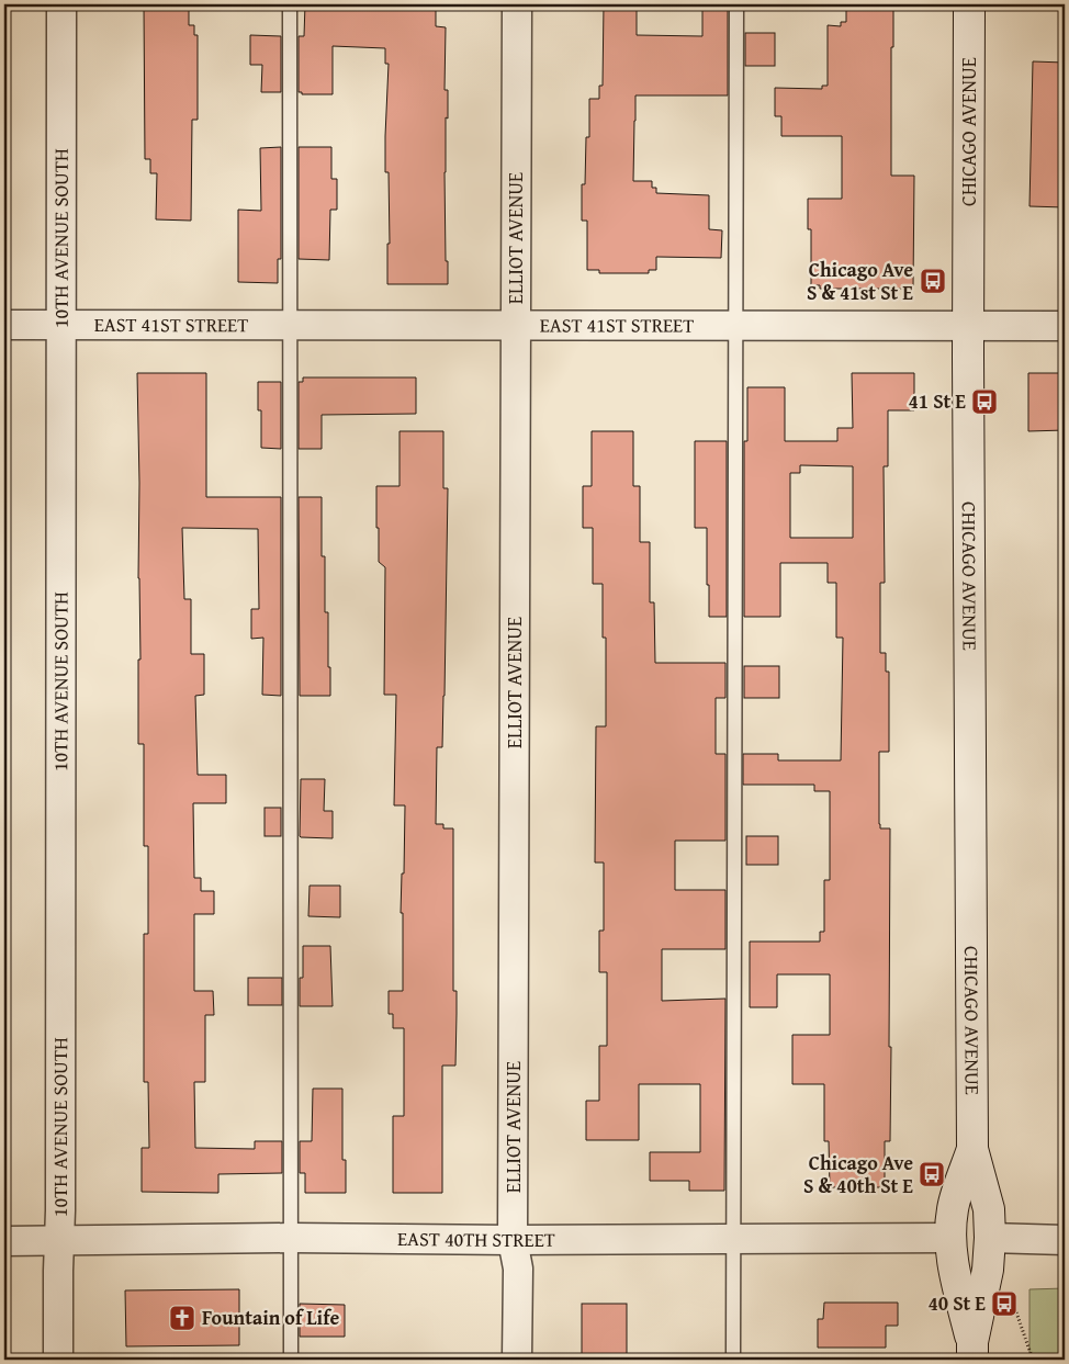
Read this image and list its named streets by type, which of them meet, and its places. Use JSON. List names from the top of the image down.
{
  "streets": {
    "street": [
      "CHICAGO AVENUE",
      "10TH AVENUE SOUTH",
      "ELLIOT AVENUE",
      "EAST 41ST STREET",
      "EAST 40TH STREET"
    ]
  },
  "crossings": [
    ["CHICAGO AVENUE", "EAST 41ST STREET"],
    ["CHICAGO AVENUE", "EAST 40TH STREET"],
    ["10TH AVENUE SOUTH", "EAST 41ST STREET"],
    ["10TH AVENUE SOUTH", "EAST 40TH STREET"],
    ["ELLIOT AVENUE", "EAST 41ST STREET"],
    ["ELLIOT AVENUE", "EAST 40TH STREET"]
  ],
  "places": {
    "bus stop": [
      "Chicago Ave S & 41st St E",
      "41 St E",
      "Chicago Ave S & 40th St E",
      "40 St E"
    ],
    "church": ["Fountain of Life"]
  }
}
